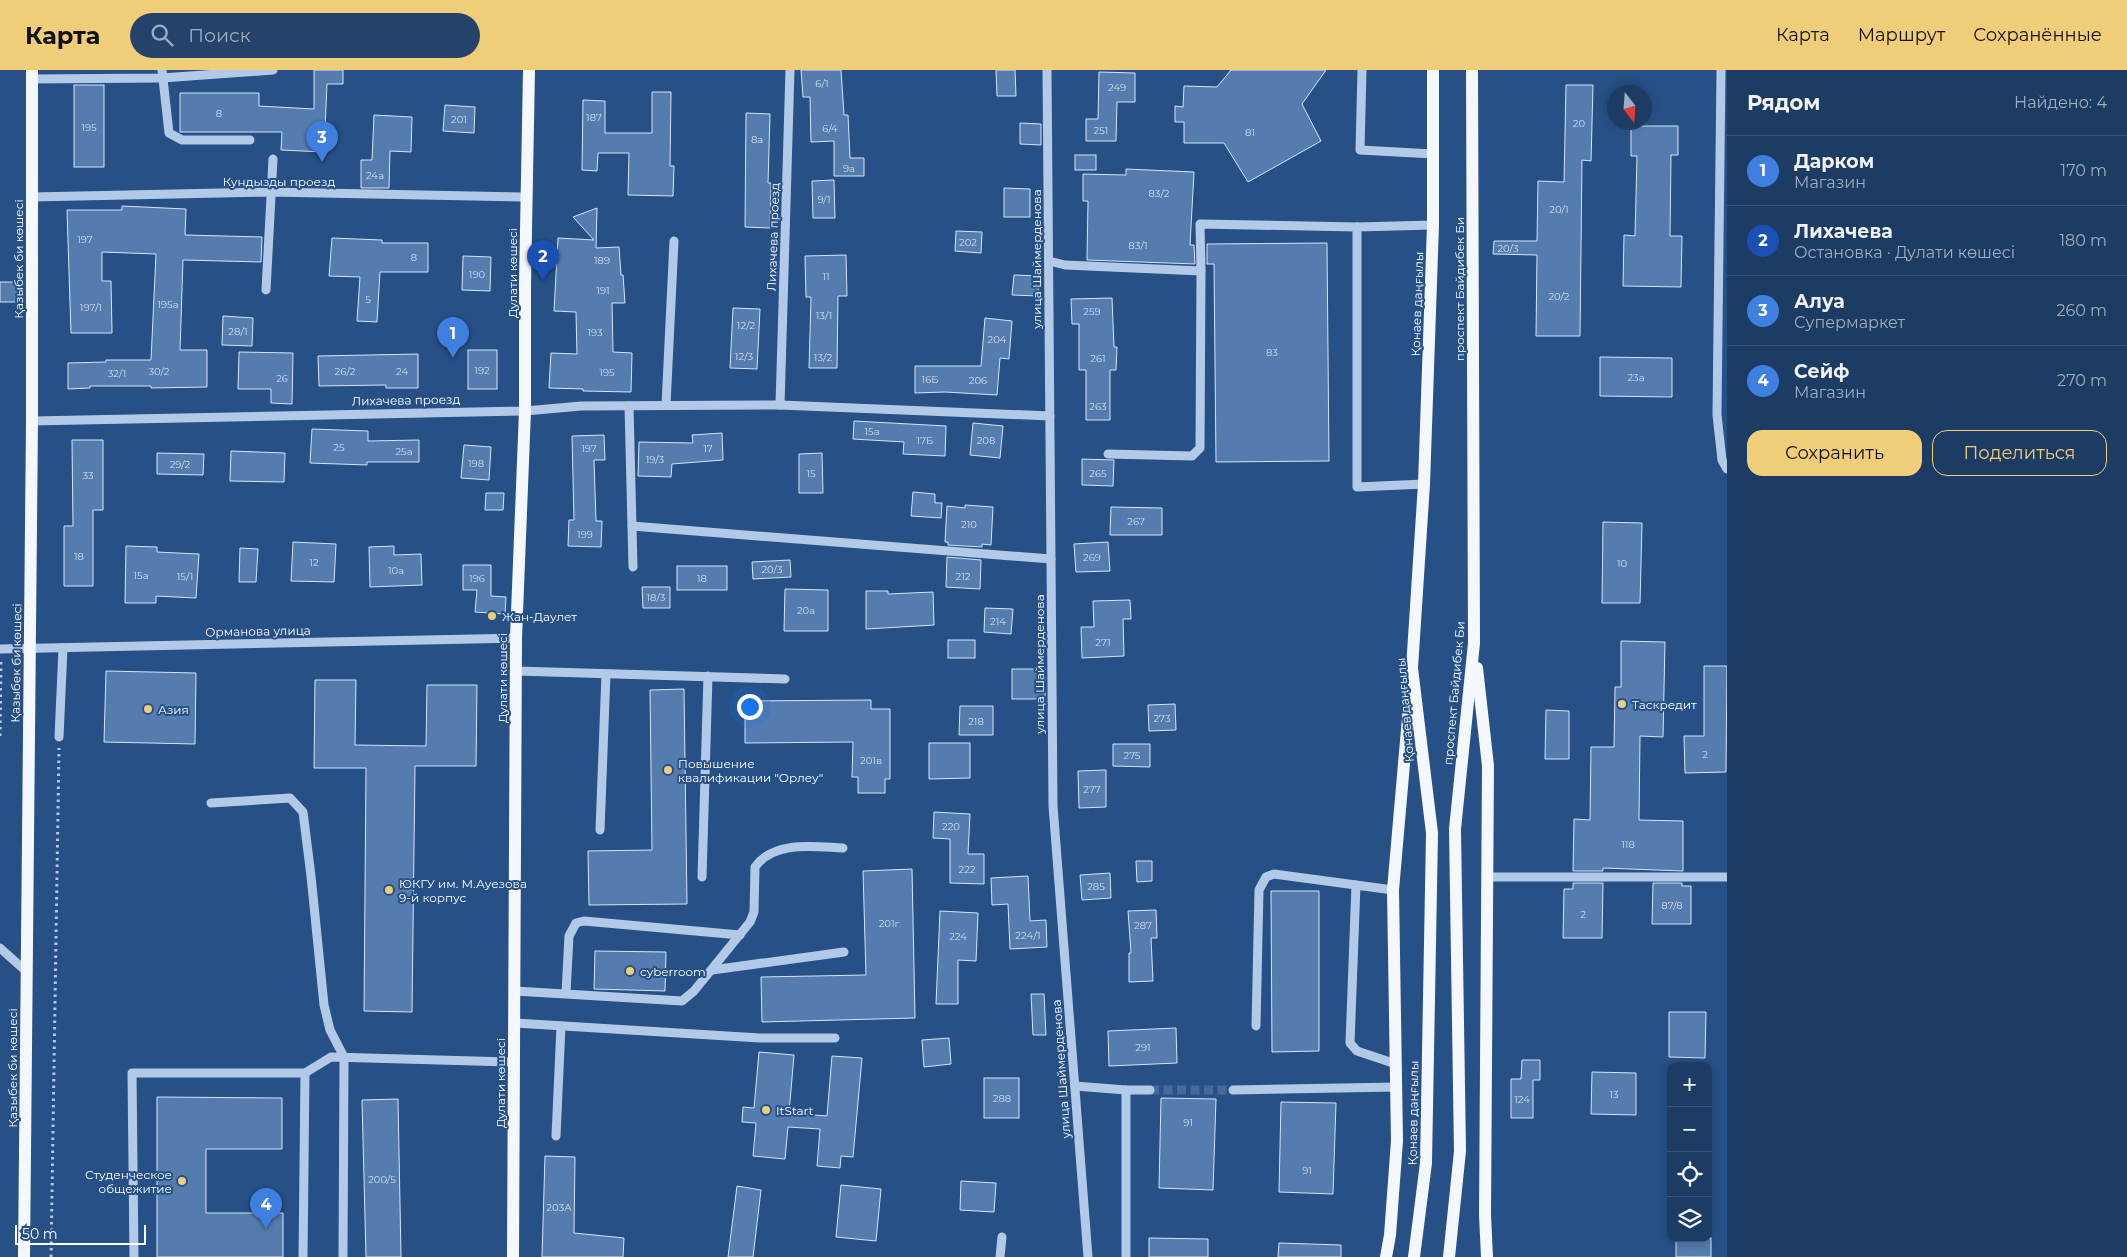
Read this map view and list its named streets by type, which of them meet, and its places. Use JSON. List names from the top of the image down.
{
  "streets": {
    "main road": [
      "Қазыбек би көшесі",
      "Дулати көшесі",
      "проспект Байдибек Би",
      "Қонаев даңғылы"
    ],
    "street": [
      "Кундызды проезд",
      "Лихачева проезд",
      "улица Шаймерденова",
      "Орманова улица"
    ]
  },
  "crossings": [
    ["Кундызды проезд", "Қазыбек би көшесі"],
    ["Кундызды проезд", "Дулати көшесі"],
    ["Лихачева проезд", "Қазыбек би көшесі"],
    ["Лихачева проезд", "улица Шаймерденова"],
    ["Лихачева проезд", "Дулати көшесі"],
    ["Қазыбек би көшесі", "Орманова улица"],
    ["Дулати көшесі", "Орманова улица"]
  ],
  "places": [
    "Жан-Даулет",
    "Таскредит",
    "Азия",
    "Повышение квалификации \"Орлеу\"",
    "ЮКГУ им. М.Ауезова 9-й корпус",
    "cyberroom",
    "ItStart",
    "Студенческое общежитие"
  ],
  "house_numbers": [
    "6/1",
    "249",
    "8",
    "187",
    "201",
    "20",
    "195",
    "6/4",
    "251",
    "81",
    "8а",
    "9а",
    "24а",
    "83/2",
    "9/1",
    "20/1",
    "197",
    "202",
    "83/1",
    "20/3",
    "8",
    "189",
    "190",
    "11",
    "191",
    "20/2",
    "5",
    "195а",
    "197/1",
    "259",
    "13/1",
    "12/2",
    "28/1",
    "193",
    "204",
    "83",
    "12/3",
    "13/2",
    "261",
    "192",
    "30/2",
    "26/2",
    "24",
    "195",
    "32/1",
    "23а",
    "26",
    "16Б",
    "206",
    "263",
    "15а",
    "17Б",
    "208",
    "25",
    "197",
    "17",
    "25а",
    "19/3",
    "198",
    "29/2",
    "15",
    "265",
    "33",
    "267",
    "210",
    "199",
    "18",
    "269",
    "12",
    "10",
    "20/3",
    "10а",
    "15а",
    "15/1",
    "212",
    "196",
    "18",
    "18/3",
    "20а",
    "214",
    "271",
    "273",
    "218",
    "2",
    "275",
    "201в",
    "277",
    "220",
    "118",
    "222",
    "285",
    "87/8",
    "2",
    "201г",
    "287",
    "224/1",
    "224",
    "291",
    "13",
    "288",
    "124",
    "91",
    "91",
    "200/5",
    "203А"
  ],
  "scale_bar": "50 m",
  "north": "bottom",
  "page": {
    "header": "Карта",
    "search": "Поиск",
    "nav": ["Карта", "Маршрут", "Сохранённые"],
    "heading": ["Рядом", "Найдено: 4"],
    "pins": [
      "3",
      "2",
      "1",
      "4"
    ],
    "list": [
      {
        "mark": "1",
        "name": "Дарком",
        "note": "Магазин",
        "value": "170 m"
      },
      {
        "mark": "2",
        "name": "Лихачева",
        "note": "Остановка · Дулати көшесі",
        "value": "180 m"
      },
      {
        "mark": "3",
        "name": "Алуа",
        "note": "Супермаркет",
        "value": "260 m"
      },
      {
        "mark": "4",
        "name": "Сейф",
        "note": "Магазин",
        "value": "270 m"
      }
    ],
    "buttons": ["Сохранить", "Поделиться"],
    "map_buttons": ["+", "−"],
    "scale": "50 m"
  }
}
